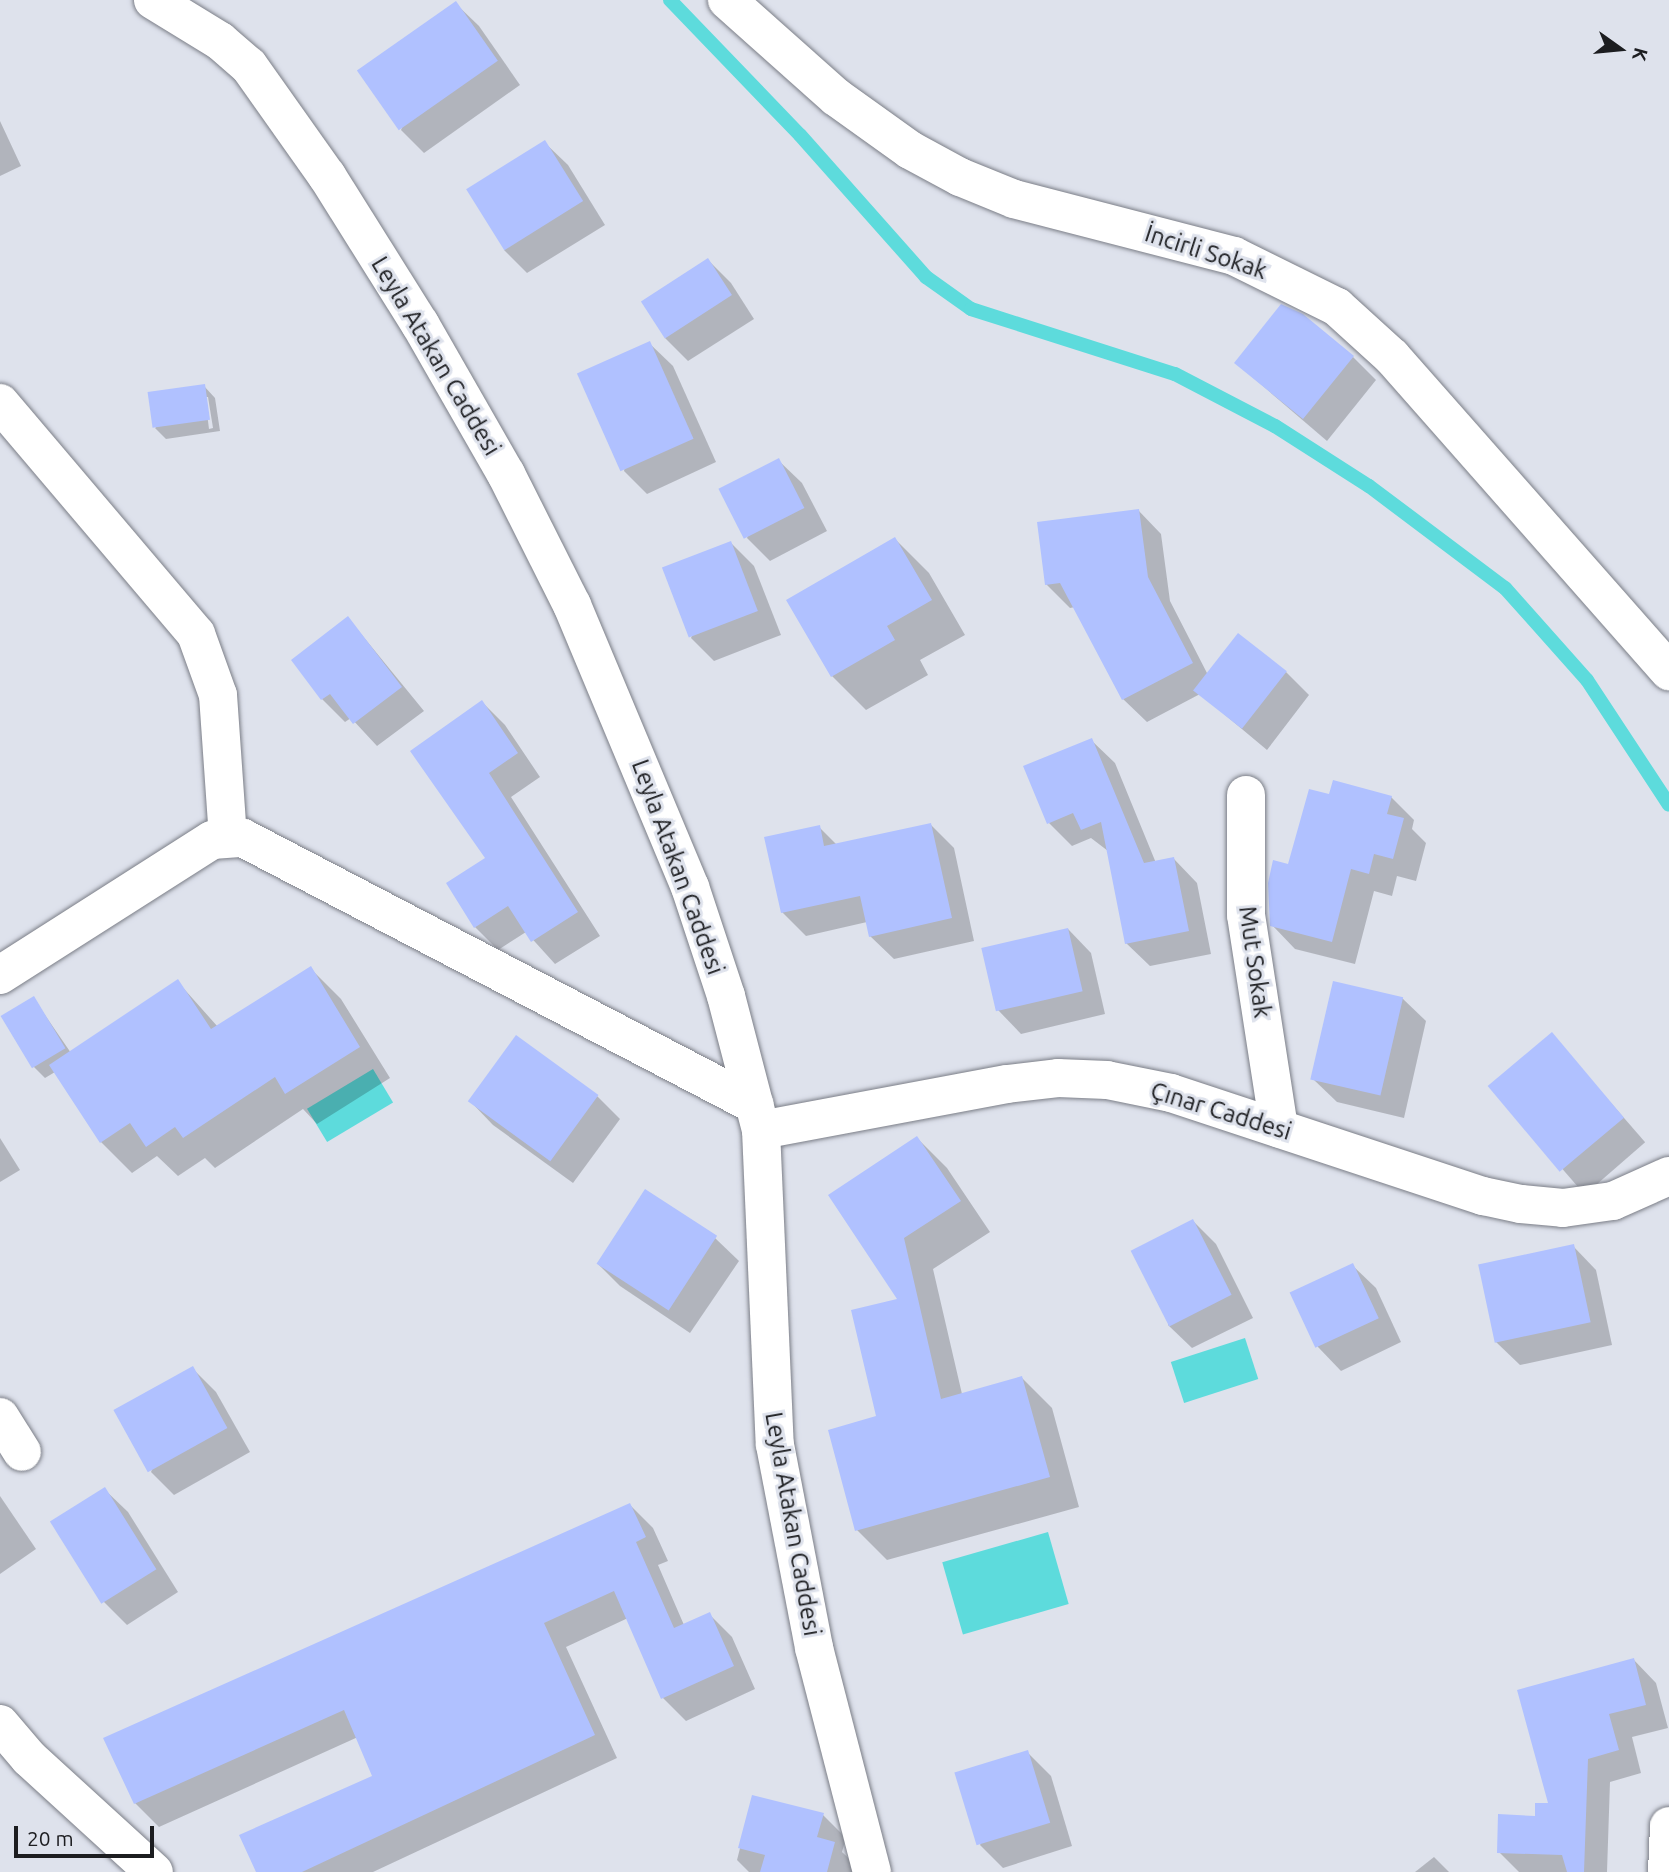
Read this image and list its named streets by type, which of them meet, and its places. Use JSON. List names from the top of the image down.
{
  "streets": {
    "street": [
      "İncirli Sokak",
      "Leyla Atakan Caddesi",
      "Mut Sokak",
      "Çınar Caddesi"
    ]
  },
  "crossings": [
    ["Leyla Atakan Caddesi", "Çınar Caddesi"],
    ["Mut Sokak", "Çınar Caddesi"]
  ],
  "scale_bar": "20 m",
  "north": "right"
}
